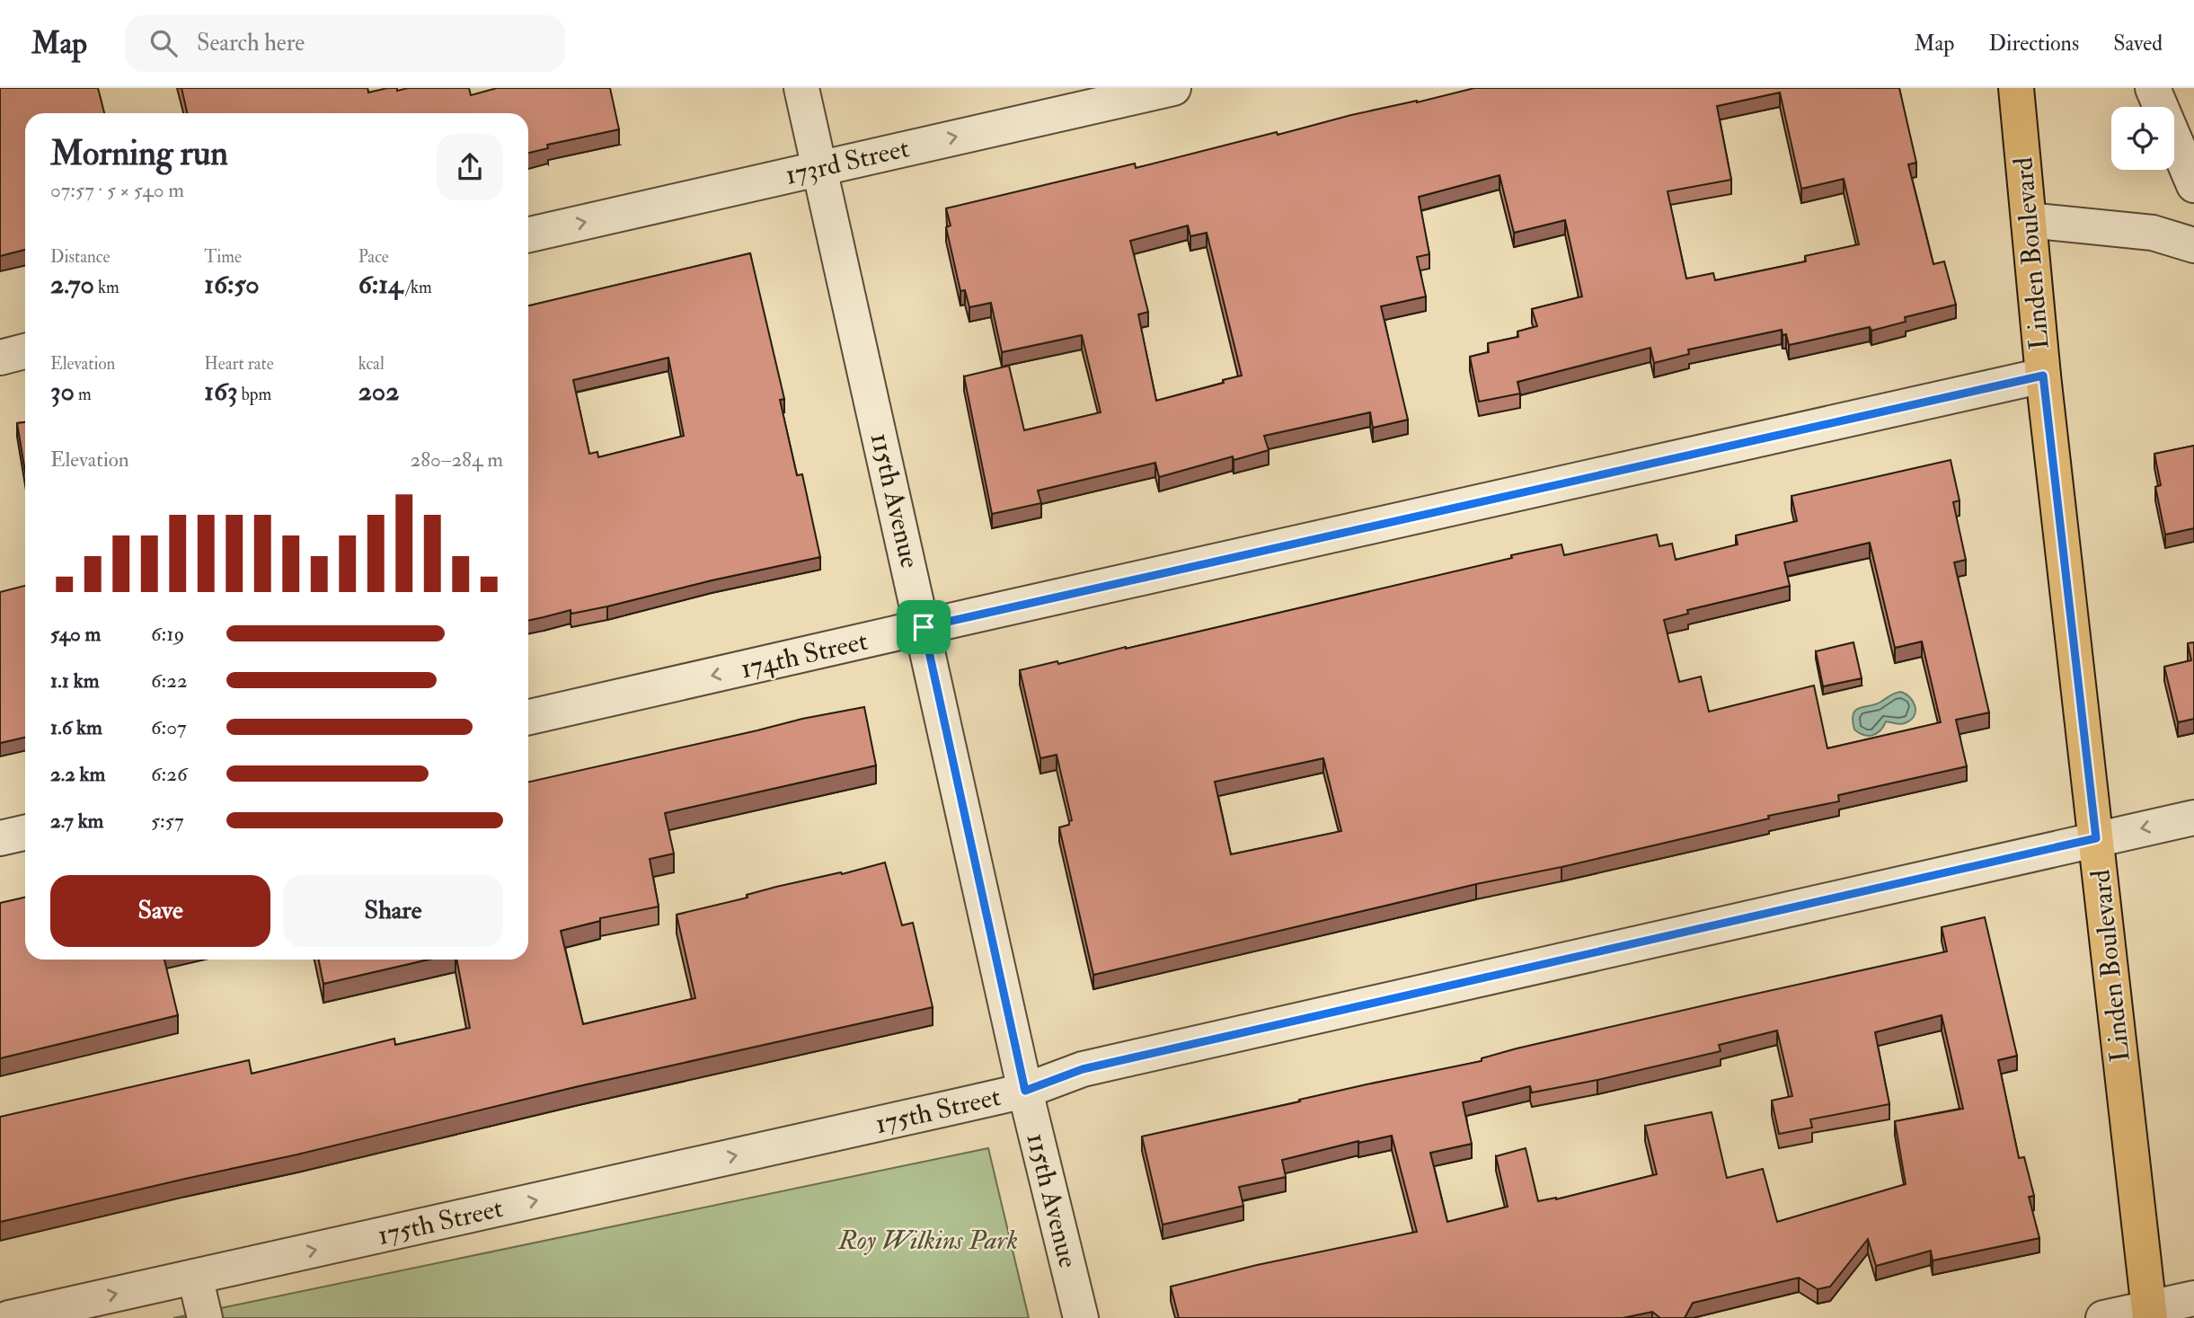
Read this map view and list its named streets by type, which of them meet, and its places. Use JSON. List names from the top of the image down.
{
  "streets": {
    "main road": ["Linden Boulevard"],
    "street": [
      "173rd Street",
      "115th Avenue",
      "174th Street",
      "175th Street"
    ]
  },
  "crossings": [
    ["173rd Street", "115th Avenue"],
    ["Linden Boulevard", "174th Street"],
    ["Linden Boulevard", "175th Street"],
    ["115th Avenue", "174th Street"],
    ["115th Avenue", "175th Street"]
  ],
  "one_way": ["173rd Street", "175th Street"],
  "parks": ["Roy Wilkins Park"],
  "page": {
    "header": "Map",
    "search": "Search here",
    "nav": ["Map", "Directions", "Saved"],
    "heading": ["Morning run", "07:57 · 5 × 540 m"],
    "stats": [
      ["Distance", "2.70 km"],
      ["Time", "16:50"],
      ["Pace", "6:14 /km"],
      ["Elevation", "30 m"],
      ["Heart rate", "163 bpm"],
      ["kcal", "202"]
    ],
    "chart": ["Elevation", "280–284 m"],
    "list": [
      {
        "name": "540 m",
        "note": "6:19"
      },
      {
        "name": "1.1 km",
        "note": "6:22"
      },
      {
        "name": "1.6 km",
        "note": "6:07"
      },
      {
        "name": "2.2 km",
        "note": "6:26"
      },
      {
        "name": "2.7 km",
        "note": "5:57"
      }
    ],
    "buttons": ["Save", "Share"]
  }
}
